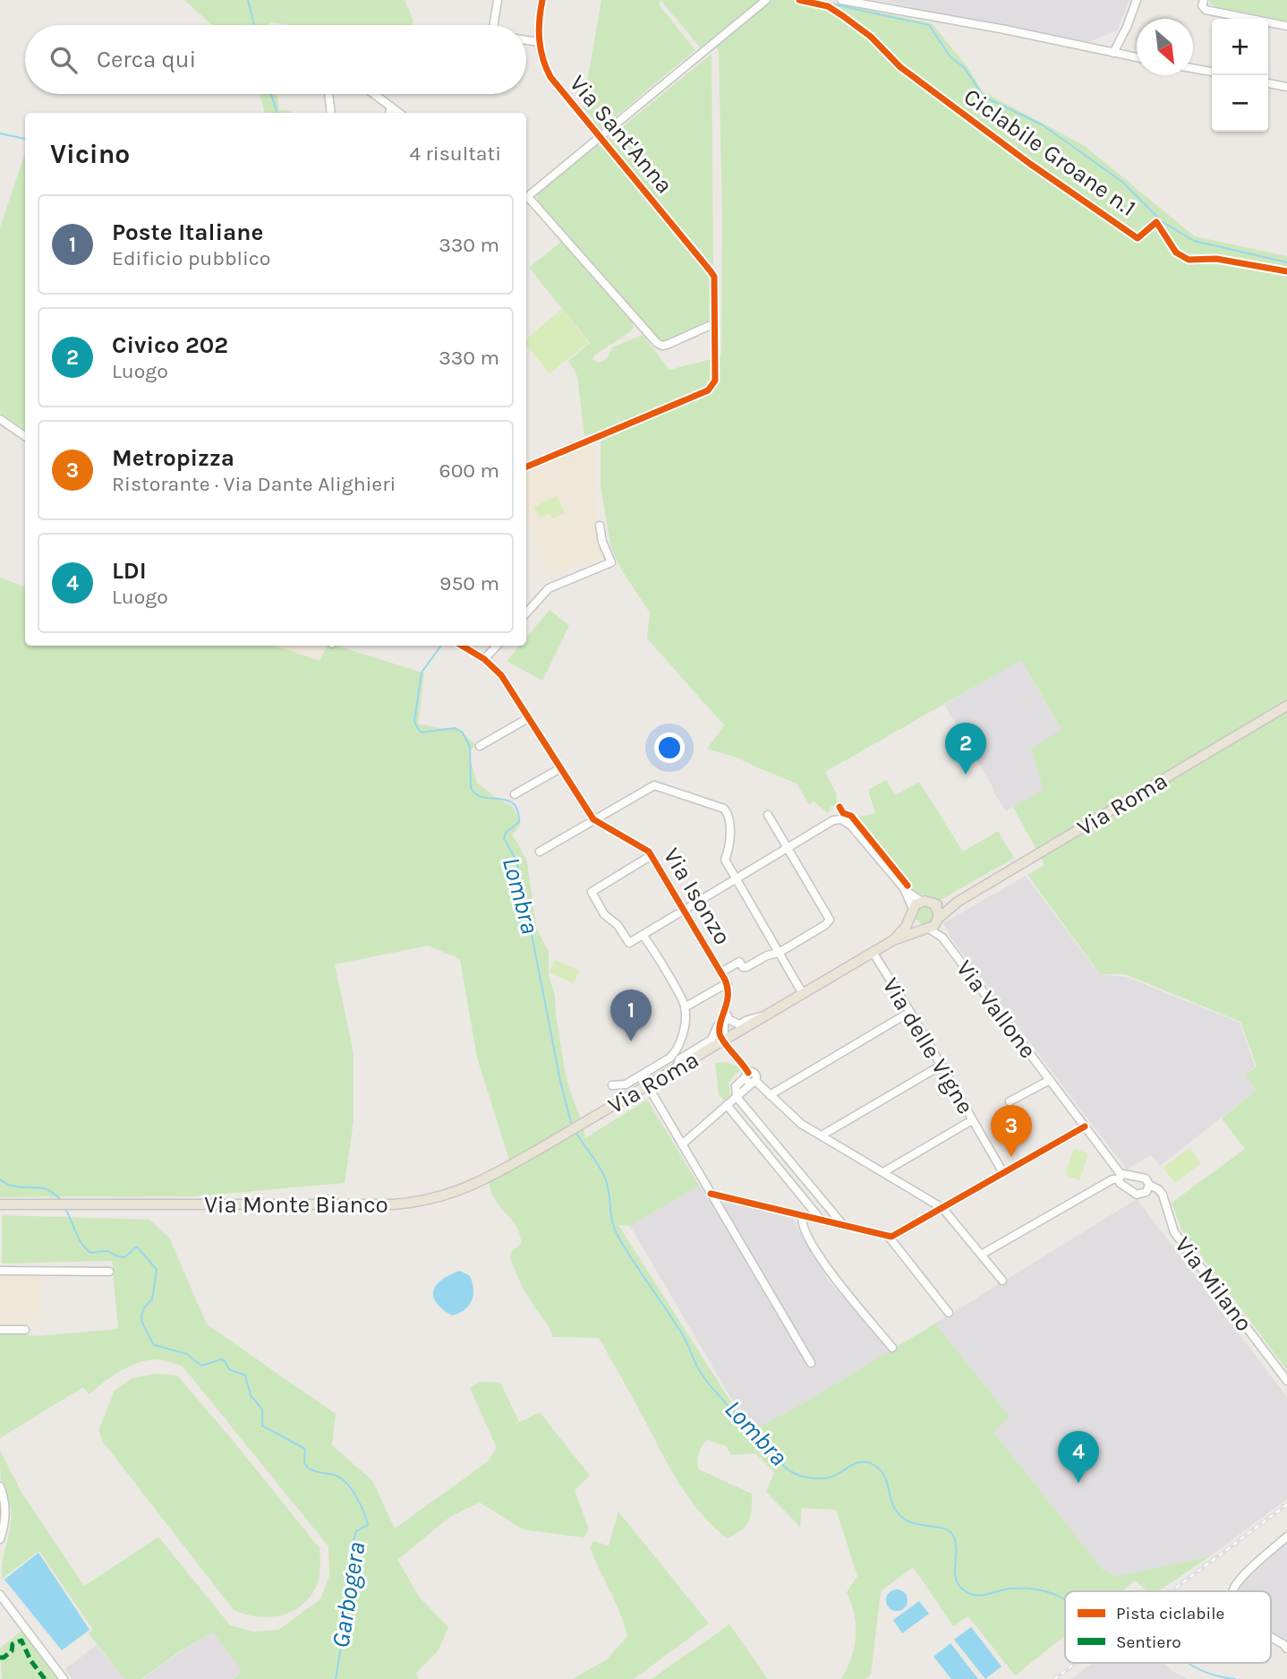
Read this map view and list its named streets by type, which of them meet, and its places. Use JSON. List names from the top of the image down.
{
  "streets": {
    "main road": ["Via Roma", "Via Monte Bianco"],
    "street": [
      "Via Sant'Anna",
      "Via Isonzo",
      "Via Vallone",
      "Via delle Vigne",
      "Via Milano"
    ],
    "cycle path": ["Ciclabile Groane n.1"]
  },
  "crossings": [
    ["Via Roma", "Via Vallone"],
    ["Via Roma", "Via delle Vigne"],
    ["Via Roma", "Via Monte Bianco"]
  ],
  "water": ["Lombra", "Garbogera"],
  "legend": ["Pista ciclabile", "Sentiero"],
  "north": "bottom right",
  "page": {
    "map_buttons": ["+", "−"],
    "search": "Cerca qui",
    "heading": ["Vicino", "4 risultati"],
    "list": [
      {
        "mark": "1",
        "name": "Poste Italiane",
        "note": "Edificio pubblico",
        "value": "330 m"
      },
      {
        "mark": "2",
        "name": "Civico 202",
        "note": "Luogo",
        "value": "330 m"
      },
      {
        "mark": "3",
        "name": "Metropizza",
        "note": "Ristorante · Via Dante Alighieri",
        "value": "600 m"
      },
      {
        "mark": "4",
        "name": "LDI",
        "note": "Luogo",
        "value": "950 m"
      }
    ],
    "pins": [
      "2",
      "1",
      "3",
      "4"
    ]
  }
}
